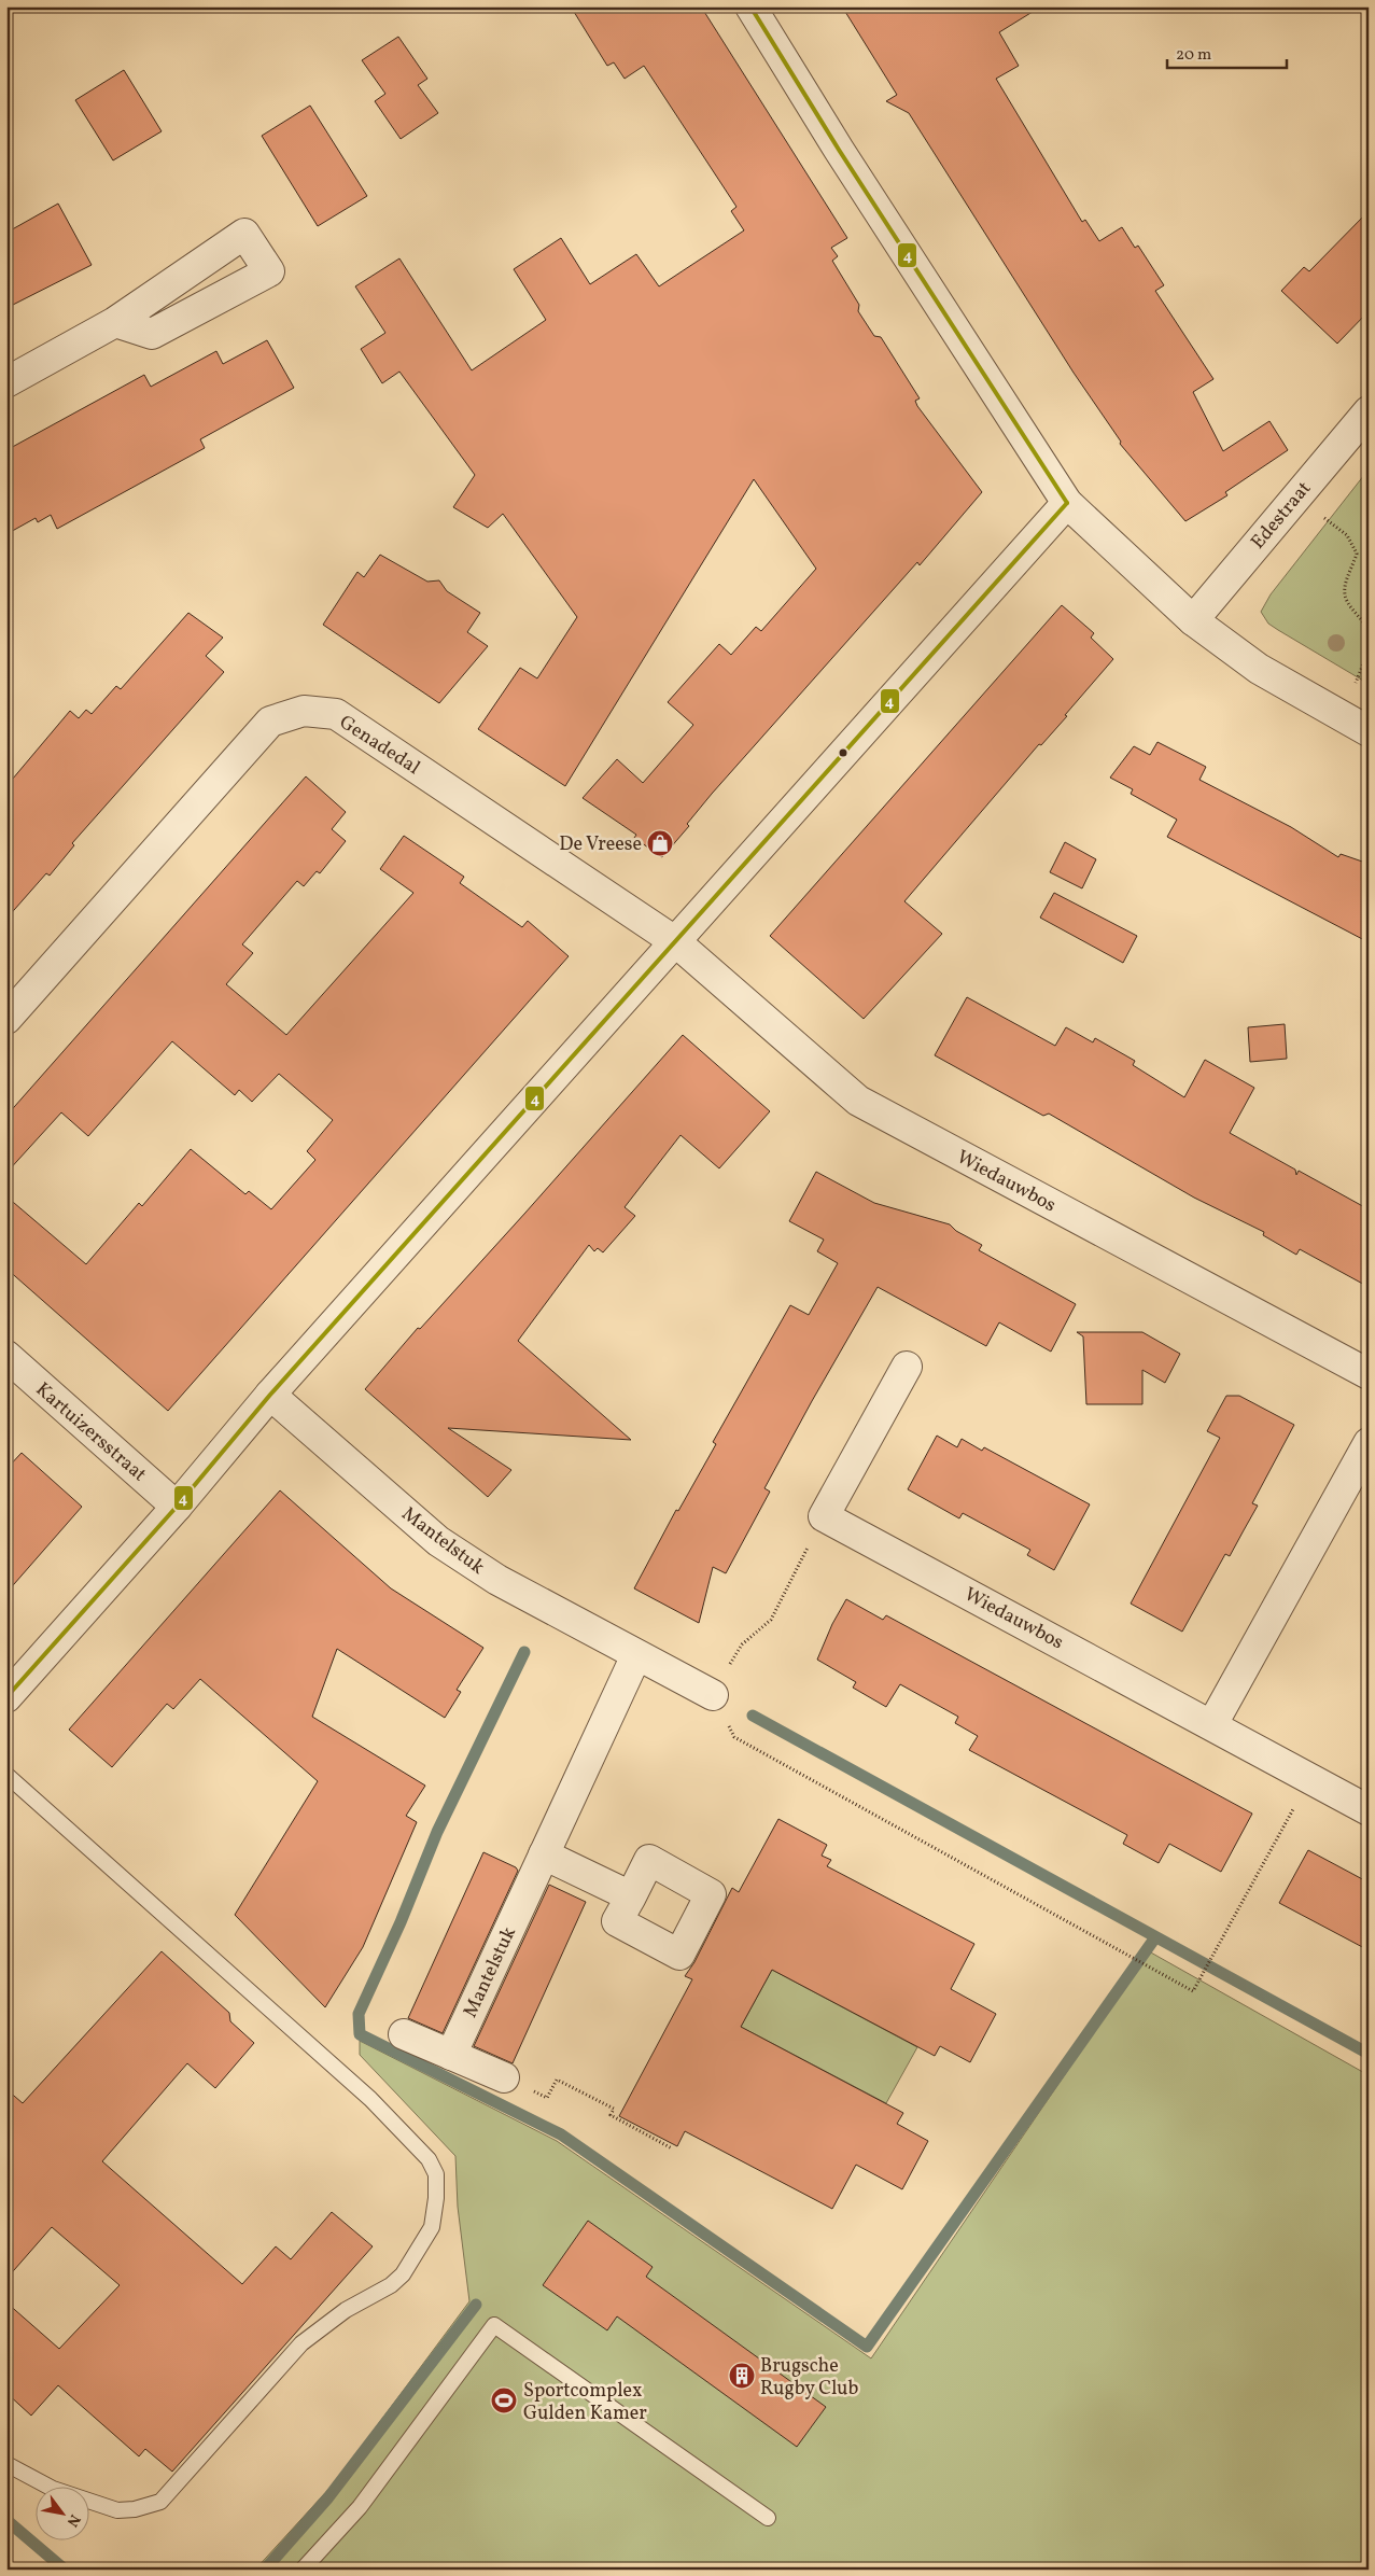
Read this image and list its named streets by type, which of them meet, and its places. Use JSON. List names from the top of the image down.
{
  "streets": {
    "street": [
      "Edestraat",
      "Genadedal",
      "Wiedauwbos",
      "Kartuizersstraat",
      "Mantelstuk"
    ]
  },
  "crossings": [
    ["Genadedal", "Wiedauwbos"]
  ],
  "places": {
    "shop": ["De Vreese"],
    "building": ["Brugsche Rugby Club"],
    "sports": ["Sportcomplex Gulden Kamer"]
  },
  "lines": ["transit line 4"],
  "scale_bar": "20 m",
  "north": "bottom right"
}
